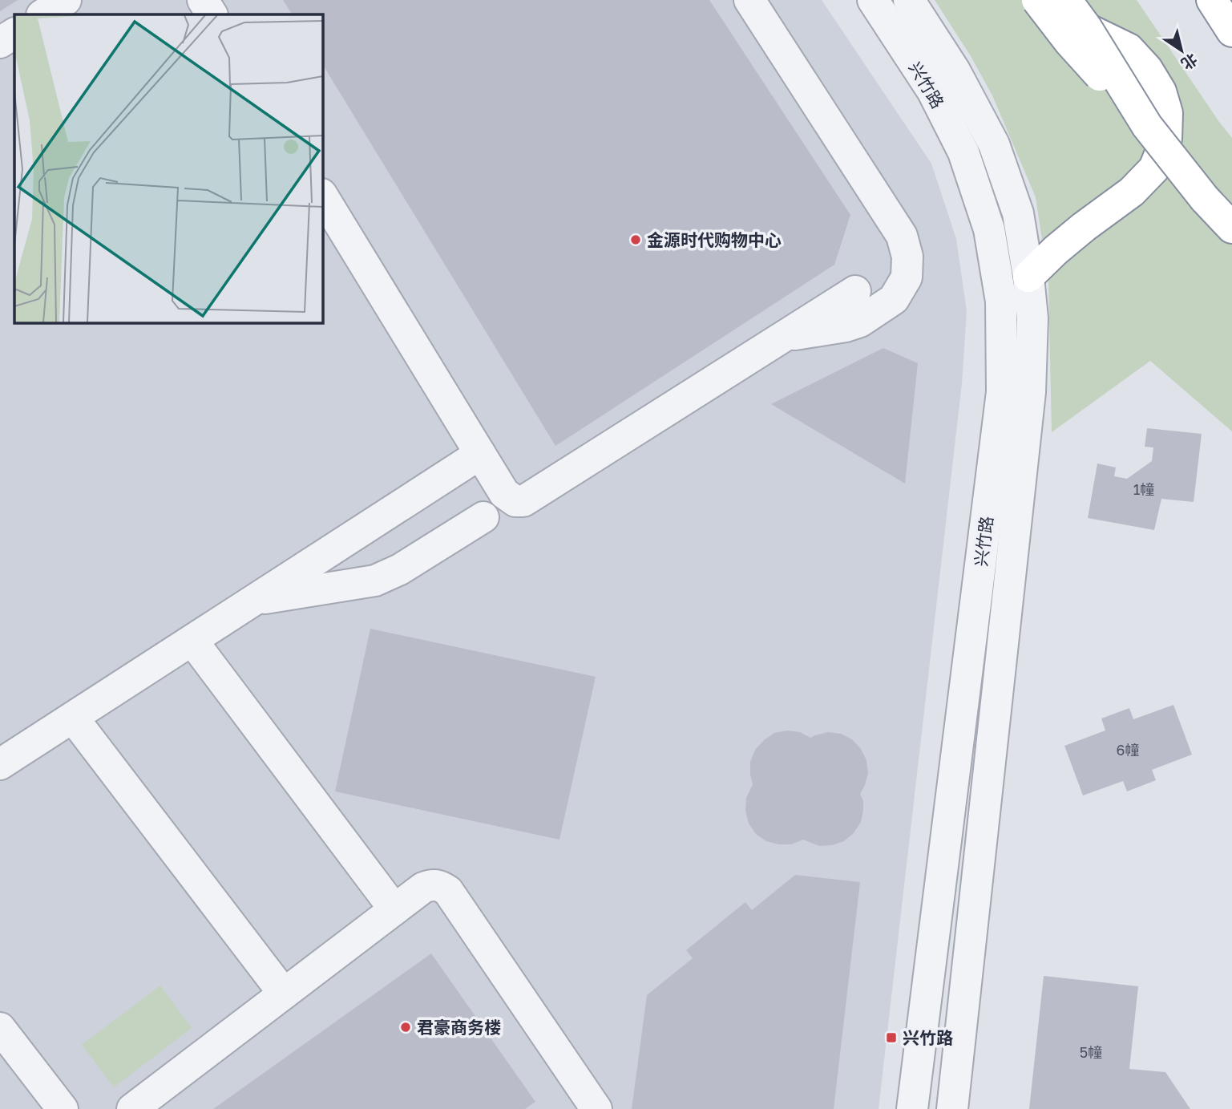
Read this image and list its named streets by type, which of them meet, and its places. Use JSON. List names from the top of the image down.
{
  "streets": {
    "street": ["兴竹路"]
  },
  "places": {
    "other": ["金源时代购物中心", "君豪商务楼"],
    "transit": ["兴竹路"]
  },
  "house_numbers": ["1幢", "6幢", "5幢"],
  "north": "bottom right"
}
